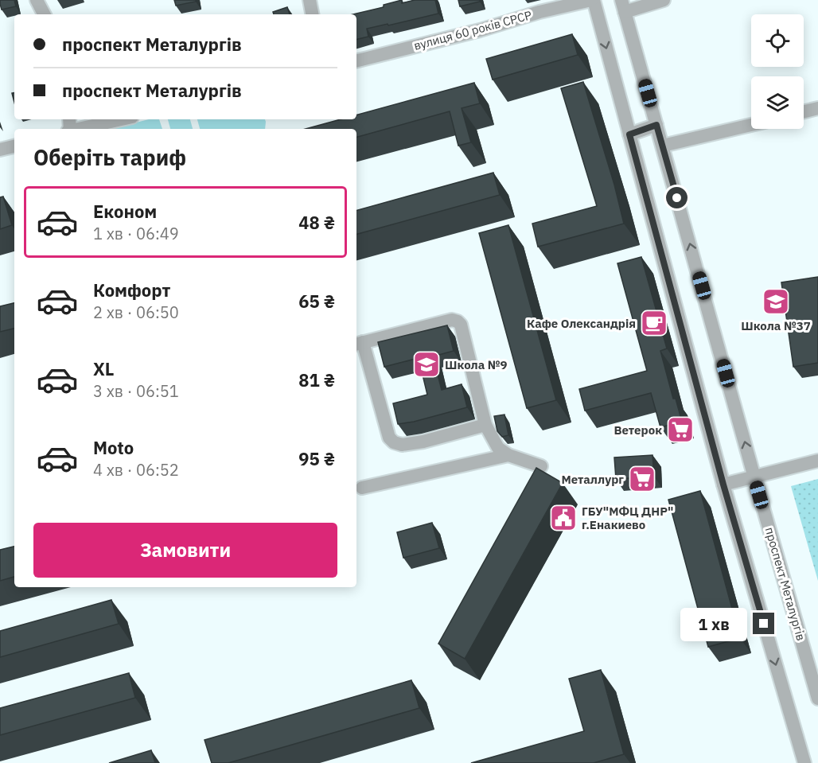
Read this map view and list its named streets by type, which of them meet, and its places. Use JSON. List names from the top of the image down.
{
  "streets": {
    "street": ["вулиця 60 років СРСР", "проспект Металургів"]
  },
  "places": {
    "school or university": ["Школа №37", "Школа №9"],
    "cafe": ["Кафе Олександрія"],
    "supermarket": ["Ветерок", "Металлург"],
    "public building": ["ГБУ\"МФЦ ДНР\" г.Енакиево"]
  },
  "page": {
    "banner": ["проспект Металургів", "проспект Металургів"],
    "heading": "Оберіть тариф",
    "list": [
      {
        "name": "Економ",
        "note": "1 хв · 06:49",
        "value": "48 ₴"
      },
      {
        "name": "Комфорт",
        "note": "2 хв · 06:50",
        "value": "65 ₴"
      },
      {
        "name": "XL",
        "note": "3 хв · 06:51",
        "value": "81 ₴"
      },
      {
        "name": "Moto",
        "note": "4 хв · 06:52",
        "value": "95 ₴"
      }
    ],
    "buttons": "Замовити",
    "bubble": "1 хв"
  }
}
